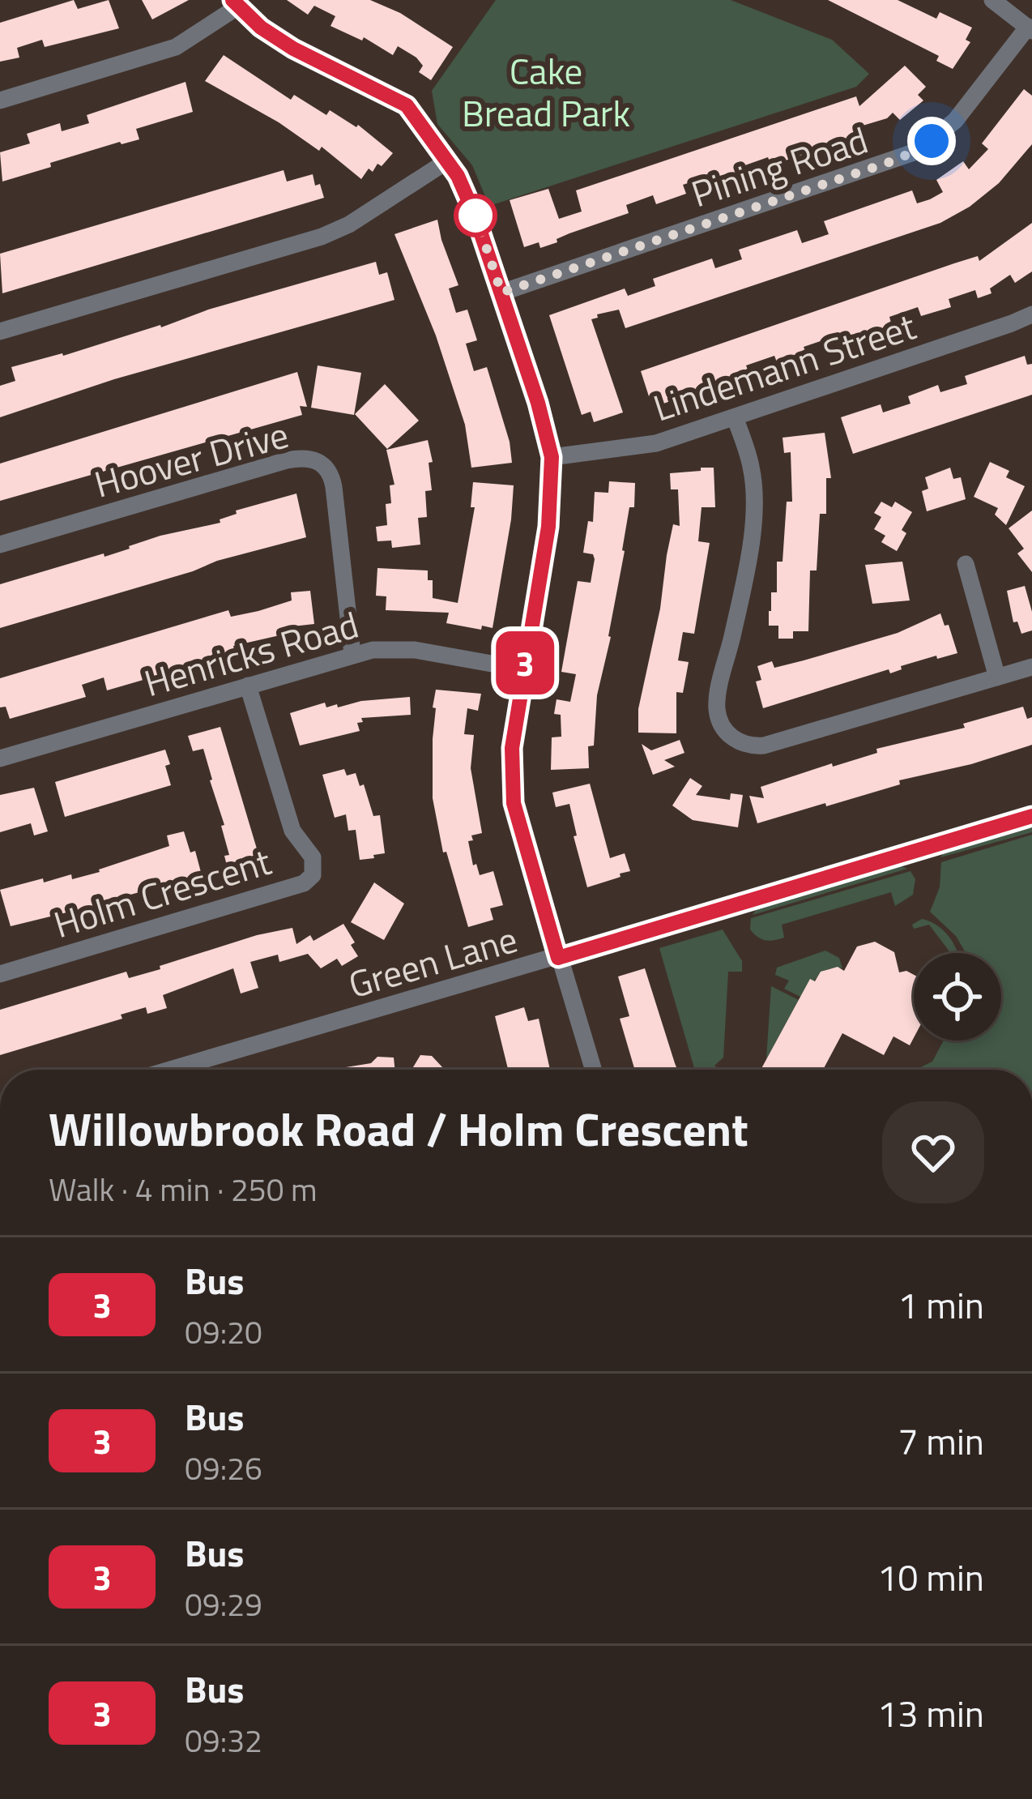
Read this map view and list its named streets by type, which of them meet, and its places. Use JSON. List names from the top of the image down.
{
  "streets": {
    "street": [
      "Pining Road",
      "Lindemann Street",
      "Hoover Drive",
      "Henricks Road",
      "Holm Crescent",
      "Green Lane"
    ]
  },
  "crossings": [
    ["Hoover Drive", "Henricks Road"],
    ["Henricks Road", "Holm Crescent"]
  ],
  "parks": ["Cake Bread Park"],
  "lines": ["bus line 3"],
  "page": {
    "on_map": "3",
    "heading": ["Willowbrook Road / Holm Crescent", "Walk · 4 min · 250 m"],
    "list": [
      {
        "mark": "3",
        "name": "Bus",
        "note": "09:20",
        "value": "1 min"
      },
      {
        "mark": "3",
        "name": "Bus",
        "note": "09:26",
        "value": "7 min"
      },
      {
        "mark": "3",
        "name": "Bus",
        "note": "09:29",
        "value": "10 min"
      },
      {
        "mark": "3",
        "name": "Bus",
        "note": "09:32",
        "value": "13 min"
      }
    ]
  }
}
